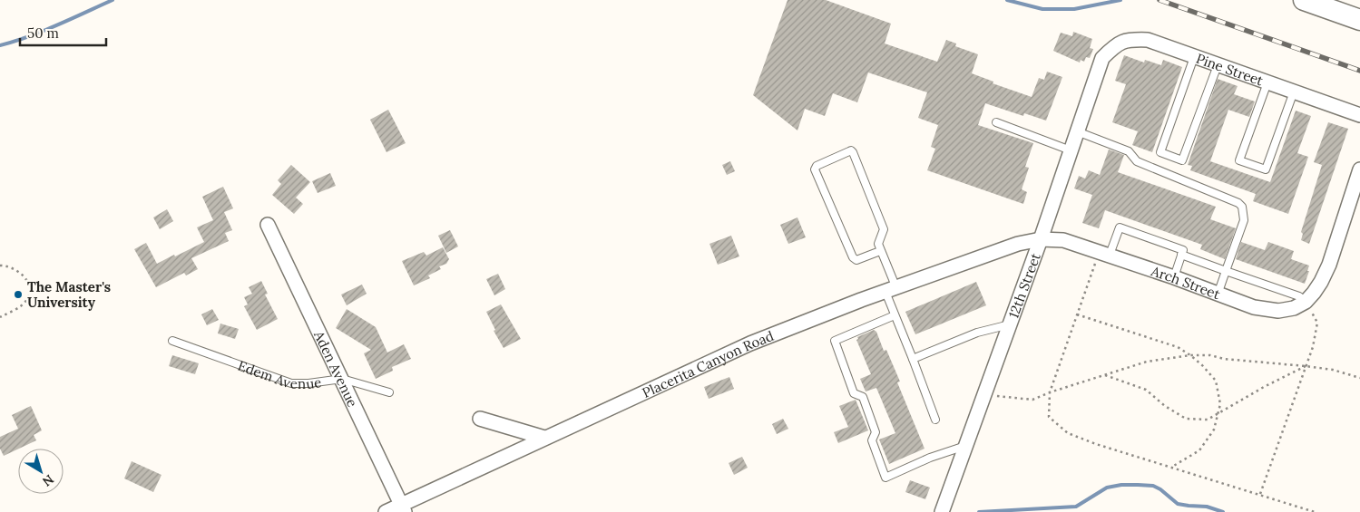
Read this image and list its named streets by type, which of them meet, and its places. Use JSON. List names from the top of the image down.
{
  "streets": {
    "street": [
      "Pine Street",
      "Arch Street",
      "12th Street",
      "Placerita Canyon Road",
      "Aden Avenue"
    ],
    "lane": ["Edem Avenue"]
  },
  "crossings": [
    ["Pine Street", "12th Street"],
    ["Arch Street", "12th Street"],
    ["Arch Street", "Placerita Canyon Road"],
    ["12th Street", "Placerita Canyon Road"],
    ["Placerita Canyon Road", "Aden Avenue"],
    ["Aden Avenue", "Edem Avenue"]
  ],
  "places": ["The Master's University"],
  "scale_bar": "50 m",
  "north": "bottom right"
}
